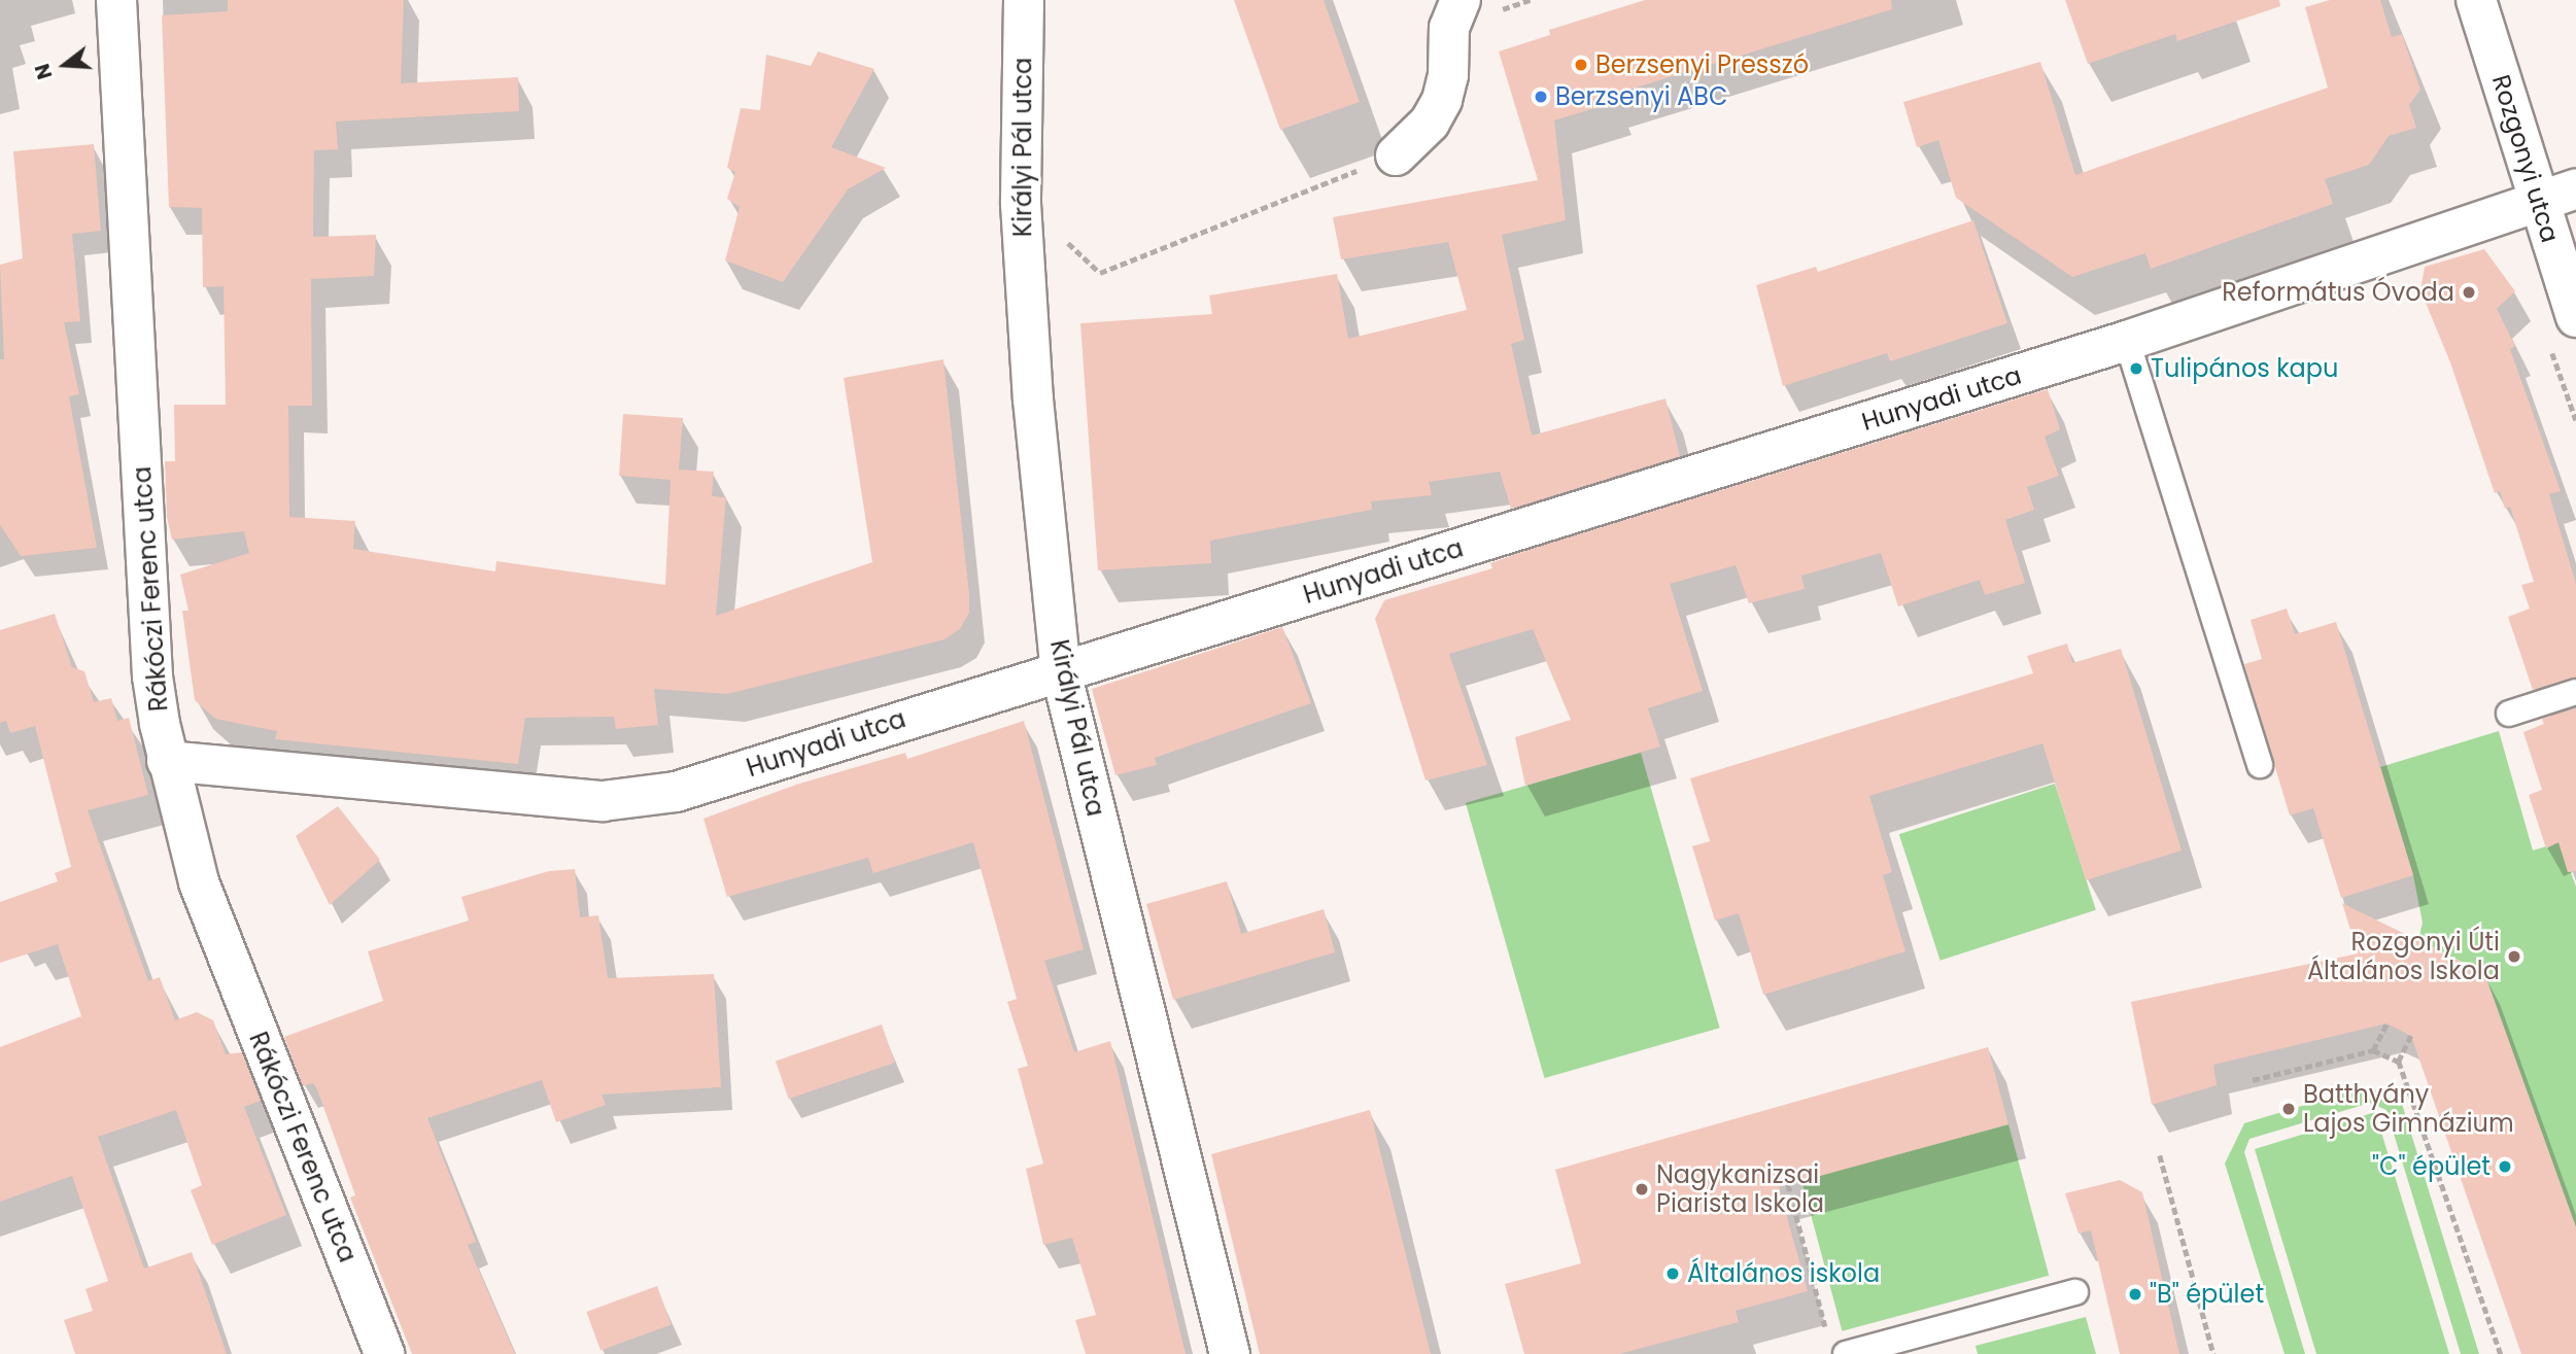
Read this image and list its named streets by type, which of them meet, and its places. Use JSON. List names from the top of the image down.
{
  "streets": {
    "street": [
      "Királyi Pál utca",
      "Rozgonyi utca",
      "Hunyadi utca",
      "Rákóczi Ferenc utca"
    ]
  },
  "crossings": [
    ["Királyi Pál utca", "Hunyadi utca"],
    ["Rozgonyi utca", "Hunyadi utca"],
    ["Hunyadi utca", "Rákóczi Ferenc utca"]
  ],
  "places": [
    "Berzsenyi Presszó",
    "Berzsenyi ABC",
    "Református Óvoda",
    "Tulipános kapu",
    "Rozgonyi Úti Általános Iskola",
    "Batthyány Lajos Gimnázium",
    "\"C\" épület",
    "Nagykanizsai Piarista Iskola",
    "Általános iskola",
    "\"B\" épület"
  ],
  "north": "left"
}
